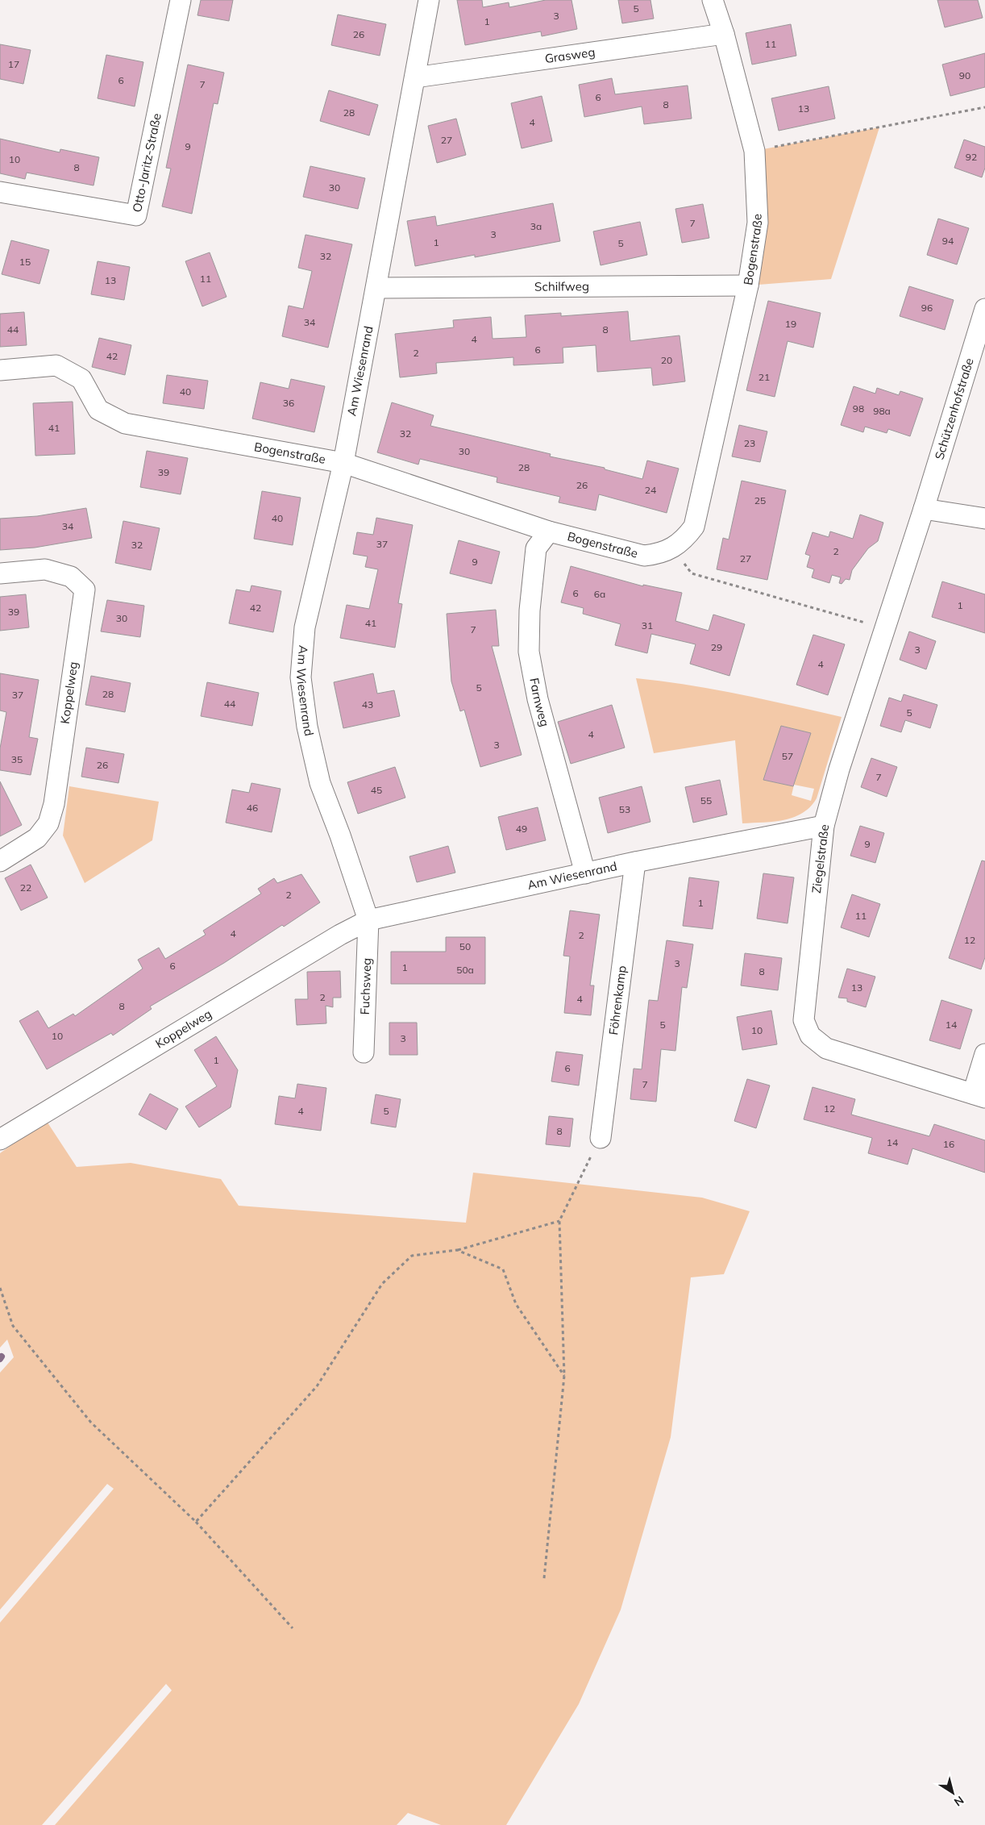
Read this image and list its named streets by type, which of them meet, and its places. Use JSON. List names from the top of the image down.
{
  "streets": {
    "street": [
      "Grasweg",
      "Otto-Jaritz-Straße",
      "Bogenstraße",
      "Schilfweg",
      "Am Wiesenrand",
      "Schützenhofstraße",
      "Koppelweg",
      "Farnweg",
      "Ziegelstraße",
      "Fuchsweg",
      "Föhrenkamp"
    ]
  },
  "crossings": [
    ["Grasweg", "Bogenstraße"],
    ["Grasweg", "Am Wiesenrand"],
    ["Bogenstraße", "Schilfweg"],
    ["Bogenstraße", "Am Wiesenrand"],
    ["Bogenstraße", "Farnweg"],
    ["Schilfweg", "Am Wiesenrand"],
    ["Am Wiesenrand", "Koppelweg"],
    ["Am Wiesenrand", "Farnweg"],
    ["Am Wiesenrand", "Ziegelstraße"],
    ["Am Wiesenrand", "Fuchsweg"],
    ["Am Wiesenrand", "Föhrenkamp"],
    ["Schützenhofstraße", "Ziegelstraße"],
    ["Koppelweg", "Fuchsweg"]
  ],
  "house_numbers": [
    "5",
    "3",
    "1",
    "26",
    "11",
    "17",
    "90",
    "6",
    "7",
    "6",
    "8",
    "13",
    "28",
    "4",
    "27",
    "9",
    "92",
    "10",
    "8",
    "30",
    "7",
    "3a",
    "3",
    "94",
    "1",
    "5",
    "32",
    "15",
    "11",
    "13",
    "96",
    "34",
    "19",
    "44",
    "8",
    "4",
    "6",
    "2",
    "42",
    "20",
    "21",
    "40",
    "36",
    "98",
    "98a",
    "41",
    "32",
    "23",
    "30",
    "28",
    "39",
    "26",
    "24",
    "25",
    "40",
    "34",
    "37",
    "32",
    "2",
    "27",
    "9",
    "6",
    "6a",
    "1",
    "42",
    "39",
    "30",
    "41",
    "31",
    "7",
    "29",
    "3",
    "4",
    "5",
    "28",
    "37",
    "44",
    "43",
    "5",
    "4",
    "3",
    "57",
    "35",
    "26",
    "7",
    "45",
    "55",
    "46",
    "53",
    "49",
    "9",
    "22",
    "2",
    "1",
    "11",
    "4",
    "2",
    "12",
    "50",
    "3",
    "6",
    "1",
    "50a",
    "8",
    "13",
    "2",
    "4",
    "8",
    "5",
    "14",
    "10",
    "10",
    "3",
    "1",
    "6",
    "7",
    "12",
    "4",
    "5",
    "8",
    "14",
    "16"
  ],
  "north": "bottom right"
}
